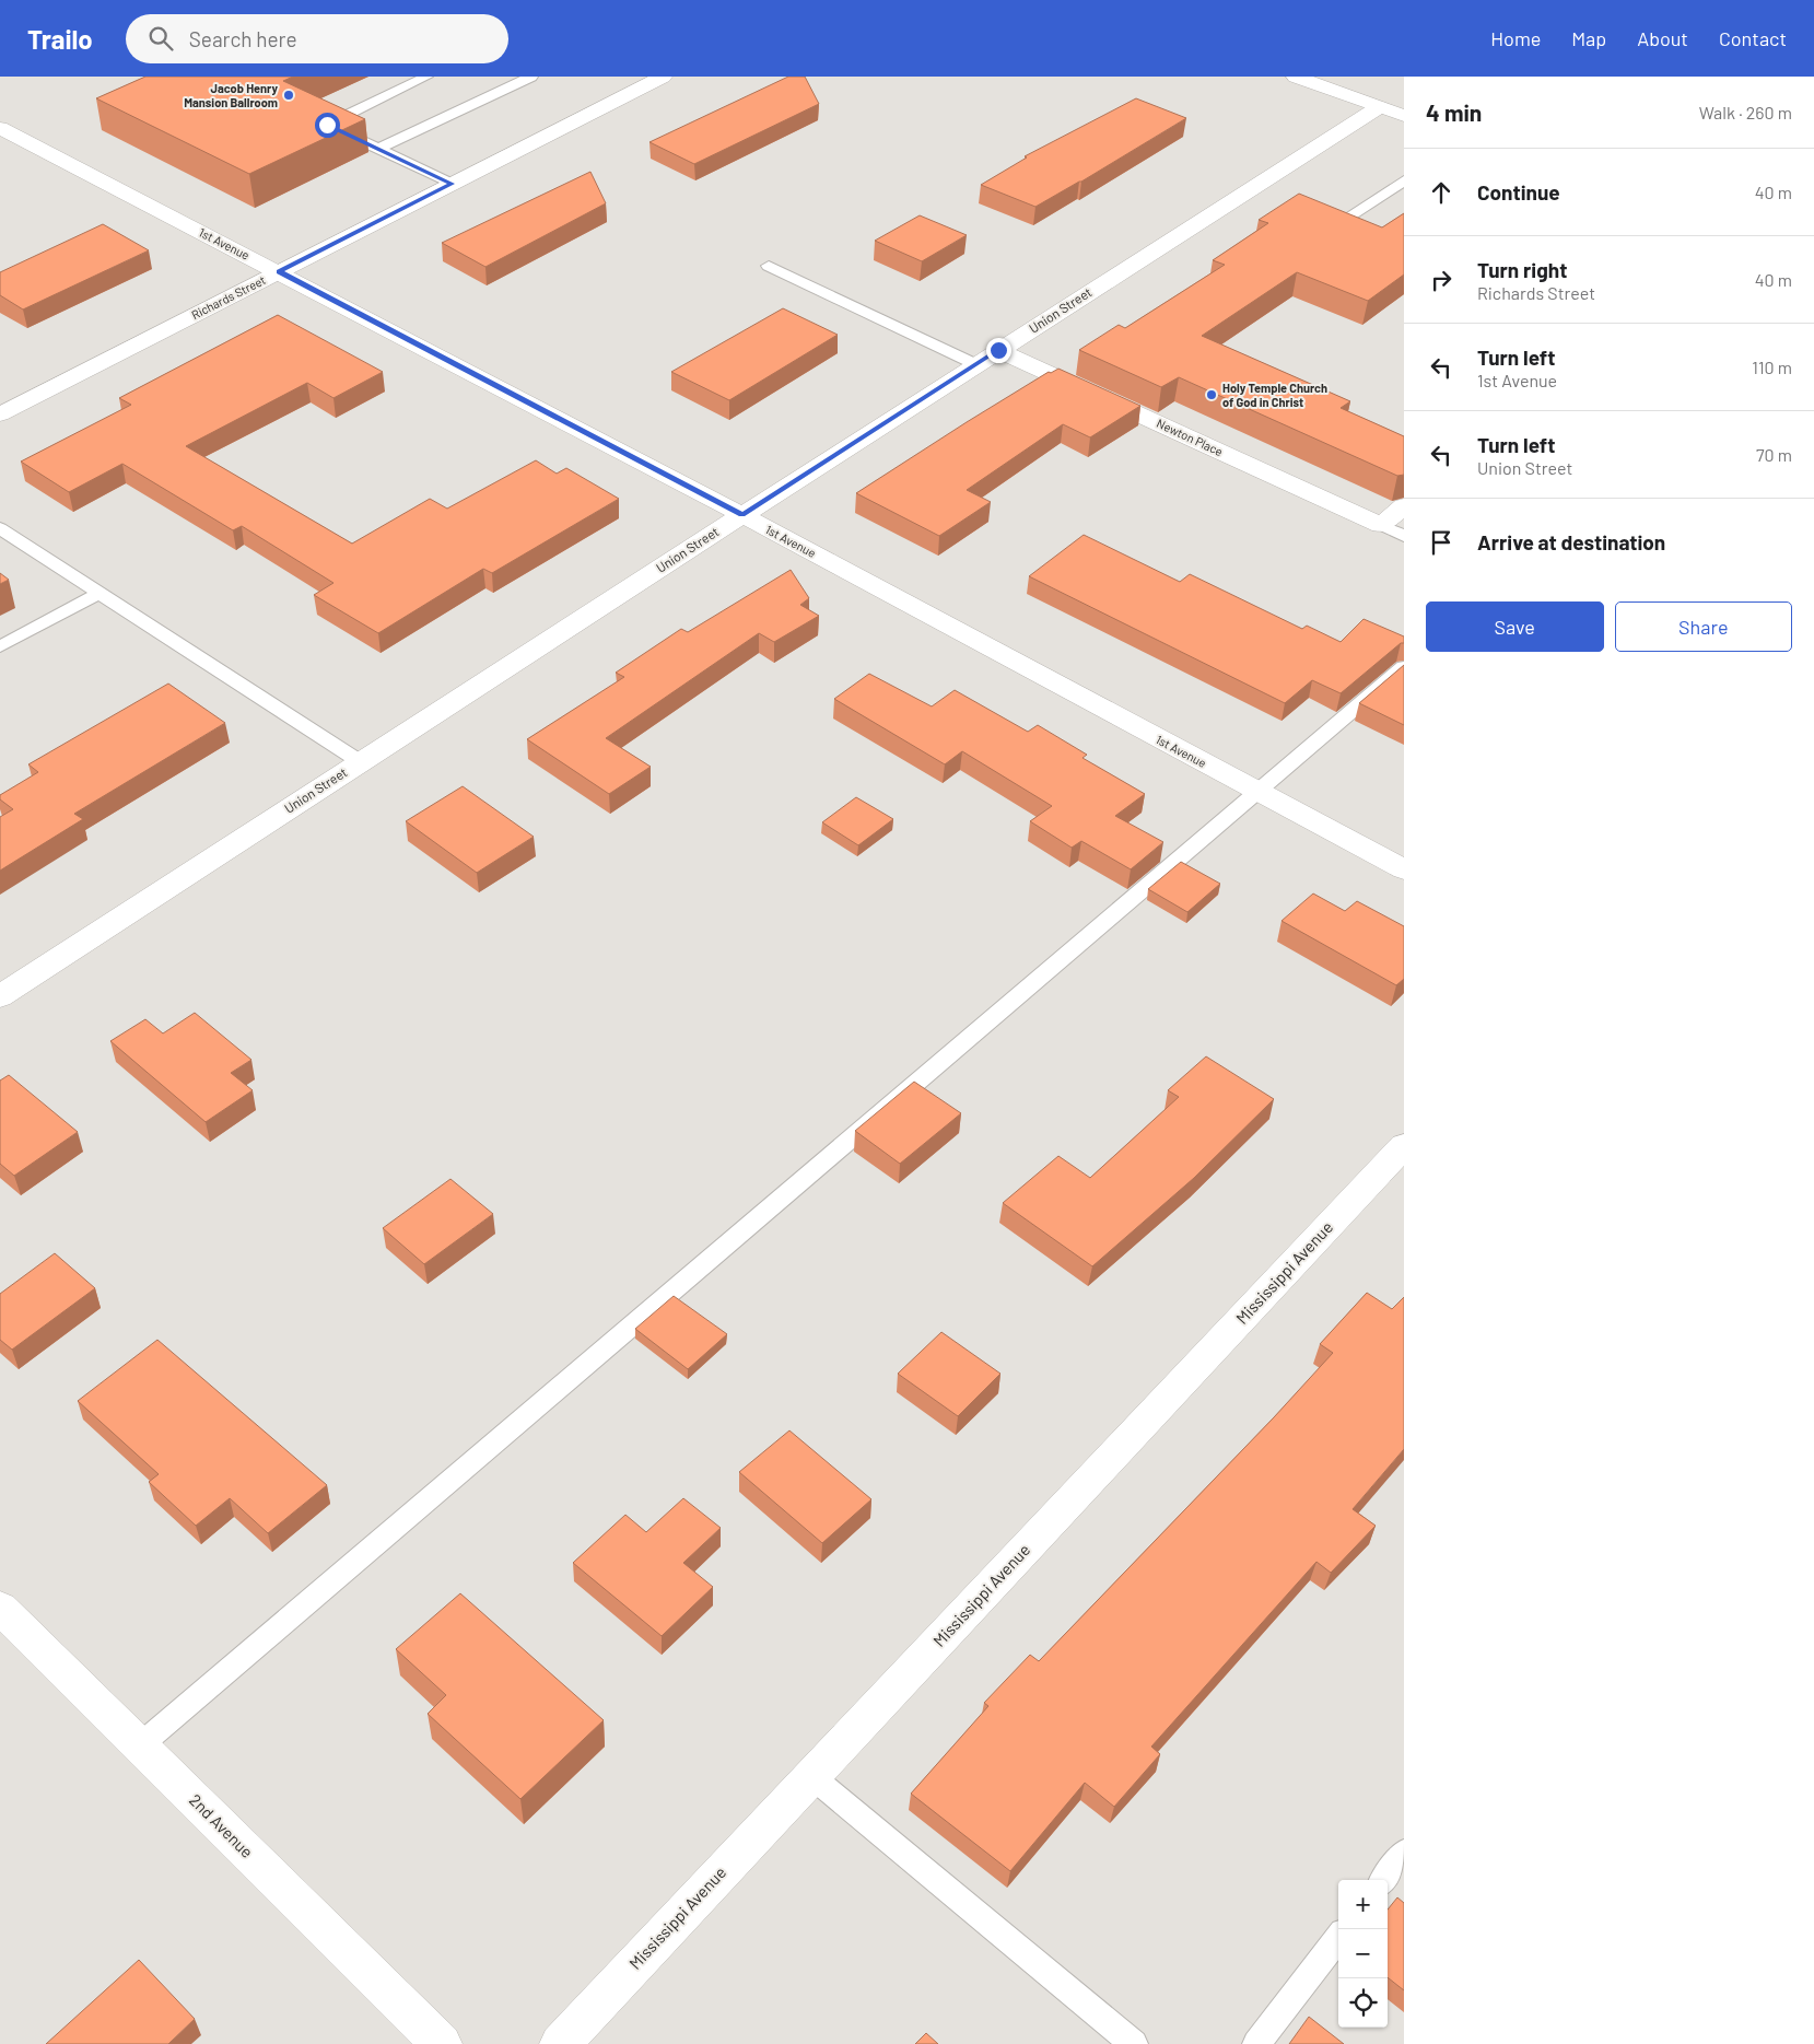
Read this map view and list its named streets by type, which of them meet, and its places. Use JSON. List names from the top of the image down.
{
  "streets": {
    "street": [
      "1st Avenue",
      "Richards Street",
      "Union Street",
      "Newton Place",
      "Mississippi Avenue",
      "2nd Avenue"
    ]
  },
  "crossings": [
    ["1st Avenue", "Richards Street"],
    ["1st Avenue", "Union Street"],
    ["Union Street", "Newton Place"]
  ],
  "places": ["Jacob Henry Mansion Ballroom", "Holy Temple Church of God in Christ"],
  "page": {
    "header": "Trailo",
    "search": "Search here",
    "nav": [
      "Home",
      "Map",
      "About",
      "Contact"
    ],
    "heading": ["4 min", "Walk · 260 m"],
    "list": [
      ["Continue", "40 m"],
      ["Turn right", "Richards Street", "40 m"],
      ["Turn left", "1st Avenue", "110 m"],
      ["Turn left", "Union Street", "70 m"],
      "Arrive at destination"
    ],
    "buttons": ["Save", "Share"],
    "map_buttons": ["+", "−"]
  }
}
